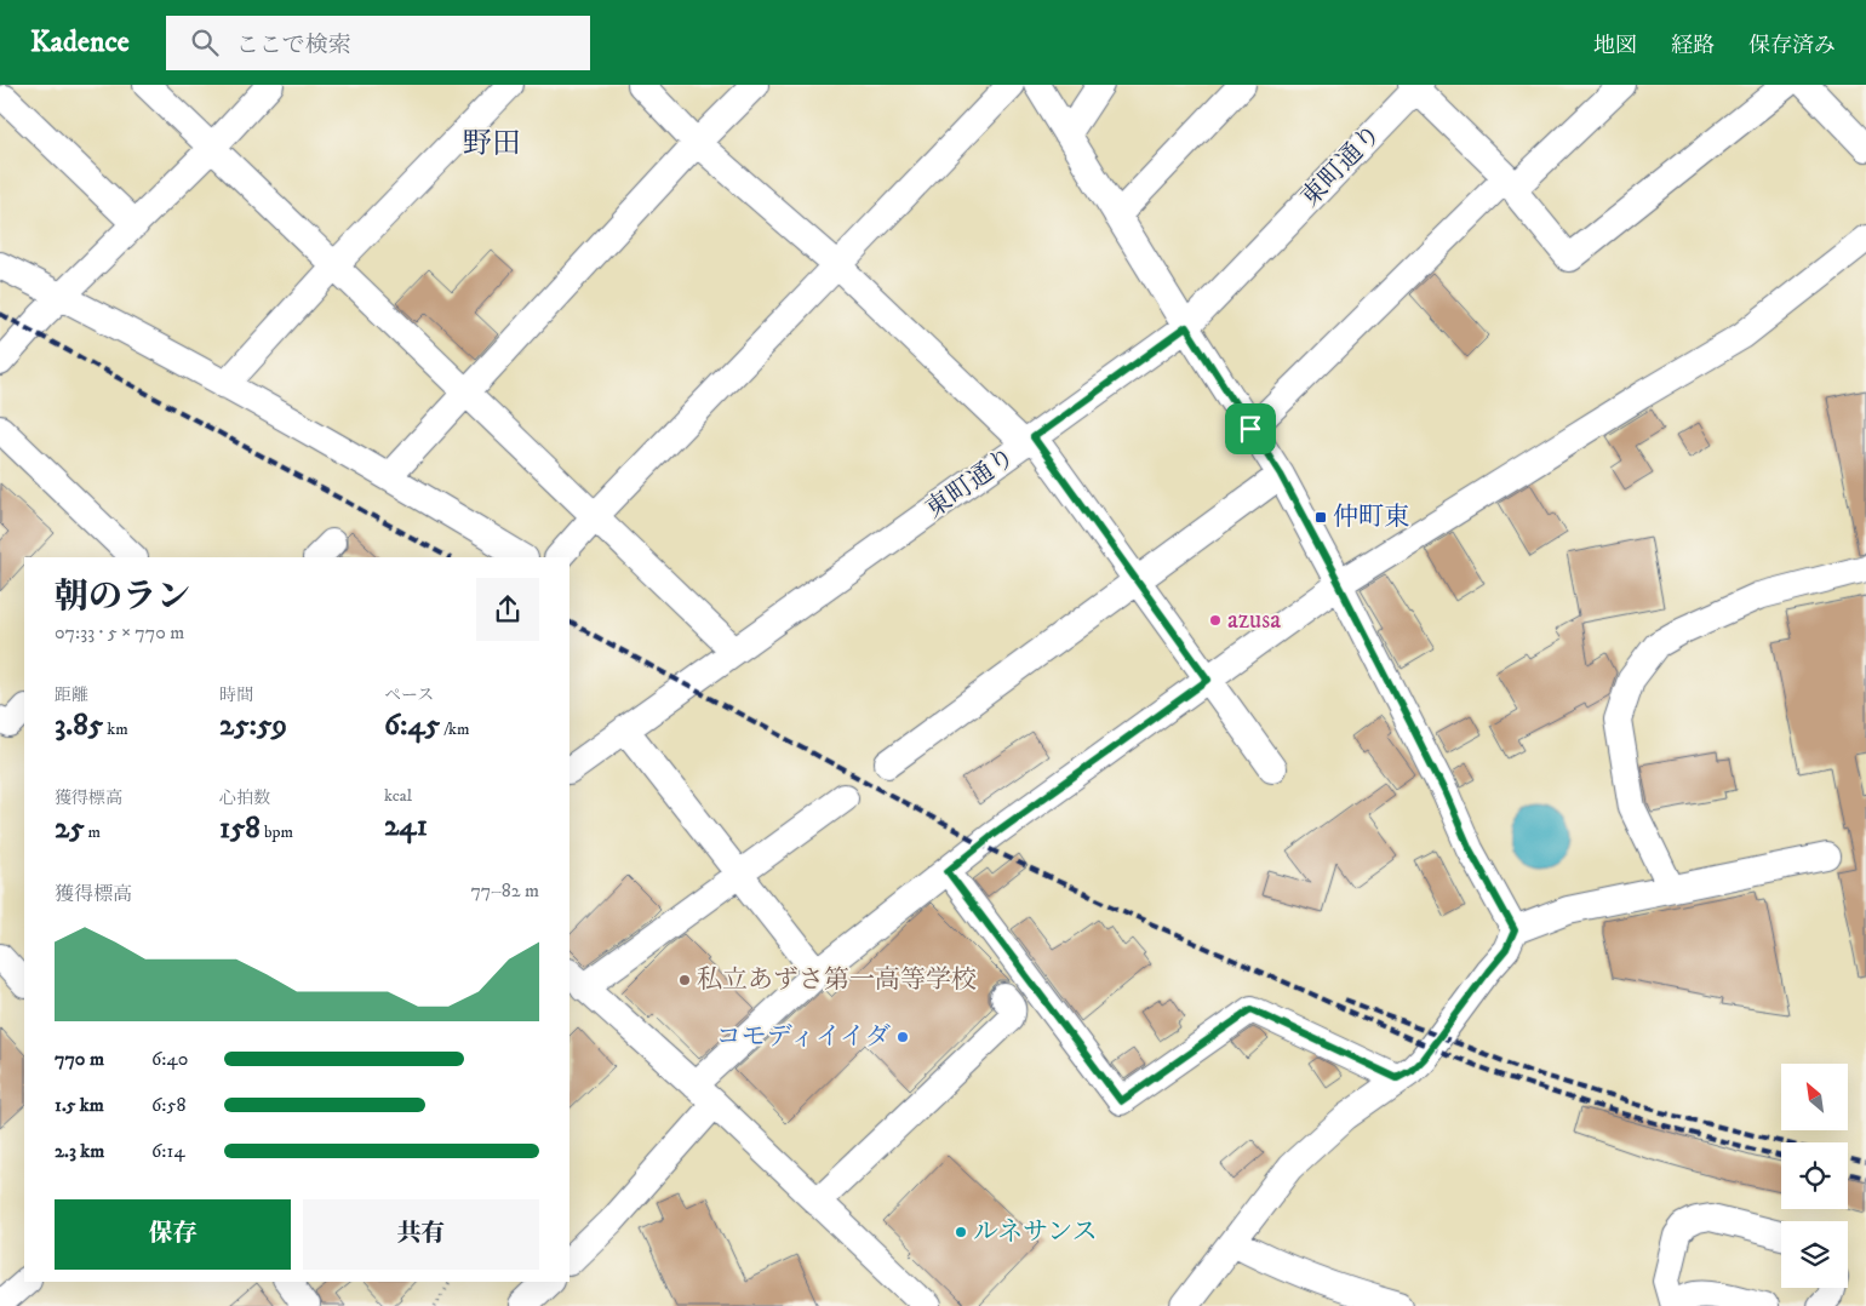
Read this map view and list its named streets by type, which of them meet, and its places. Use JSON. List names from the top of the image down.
{
  "streets": {
    "street": ["東町通り"]
  },
  "districts": ["野田"],
  "places": {
    "transit": ["仲町東"],
    "other": [
      "azusa",
      "私立あずさ第一高等学校",
      "コモディイイダ",
      "ルネサンス"
    ]
  },
  "north": "top left",
  "page": {
    "header": "Kadence",
    "search": "ここで検索",
    "nav": ["地図", "経路", "保存済み"],
    "heading": ["朝のラン", "07:33 · 5 × 770 m"],
    "stats": [
      ["距離", "3.85 km"],
      ["時間", "25:59"],
      ["ペース", "6:45 /km"],
      ["獲得標高", "25 m"],
      ["心拍数", "158 bpm"],
      ["kcal", "241"]
    ],
    "chart": ["獲得標高", "77–82 m"],
    "list": [
      {
        "name": "770 m",
        "note": "6:40"
      },
      {
        "name": "1.5 km",
        "note": "6:58"
      },
      {
        "name": "2.3 km",
        "note": "6:14"
      }
    ],
    "buttons": ["保存", "共有"]
  }
}
